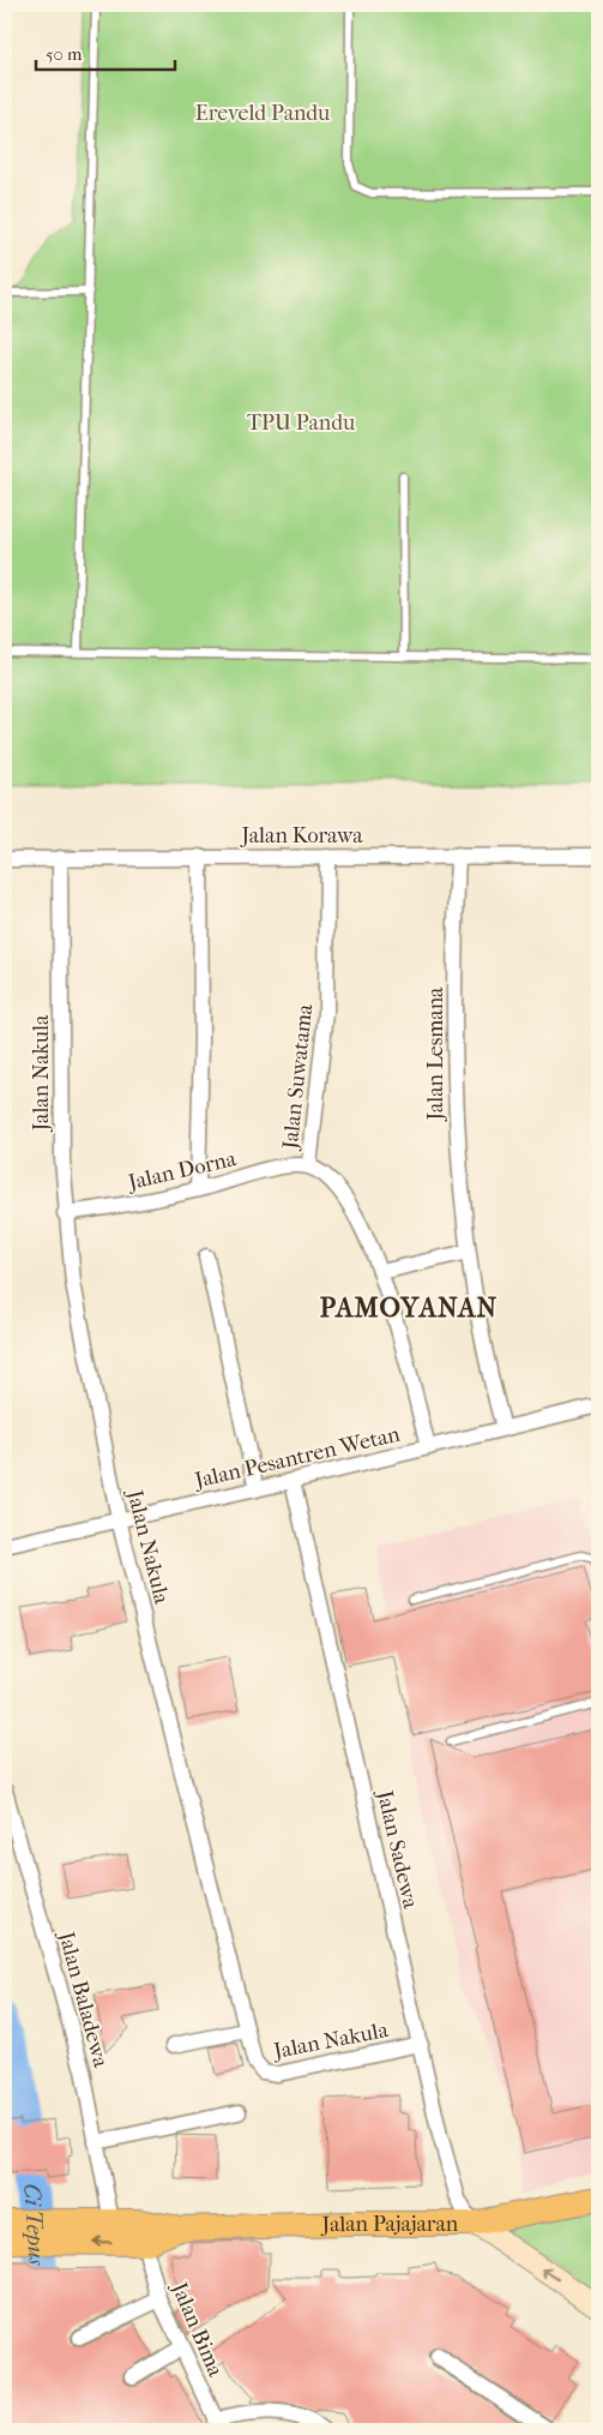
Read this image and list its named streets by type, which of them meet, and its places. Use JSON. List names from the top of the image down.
{
  "streets": {
    "highway": ["Jalan Pajajaran"],
    "street": [
      "Jalan Korawa",
      "Jalan Lesmana",
      "Jalan Nakula",
      "Jalan Suwatama",
      "Jalan Dorna",
      "Jalan Pesantren Wetan",
      "Jalan Sadewa",
      "Jalan Baladewa",
      "Jalan Bima"
    ]
  },
  "crossings": [
    ["Jalan Korawa", "Jalan Lesmana"],
    ["Jalan Korawa", "Jalan Nakula"],
    ["Jalan Korawa", "Jalan Suwatama"],
    ["Jalan Lesmana", "Jalan Pesantren Wetan"],
    ["Jalan Nakula", "Jalan Dorna"],
    ["Jalan Nakula", "Jalan Pesantren Wetan"],
    ["Jalan Nakula", "Jalan Sadewa"],
    ["Jalan Suwatama", "Jalan Dorna"],
    ["Jalan Suwatama", "Jalan Pesantren Wetan"],
    ["Jalan Pesantren Wetan", "Jalan Sadewa"],
    ["Jalan Sadewa", "Jalan Pajajaran"],
    ["Jalan Baladewa", "Jalan Pajajaran"],
    ["Jalan Pajajaran", "Jalan Bima"]
  ],
  "districts": ["PAMOYANAN"],
  "water": ["Ci Tepus"],
  "parks": ["Ereveld Pandu", "TPU Pandu"],
  "scale_bar": "50 m"
}
